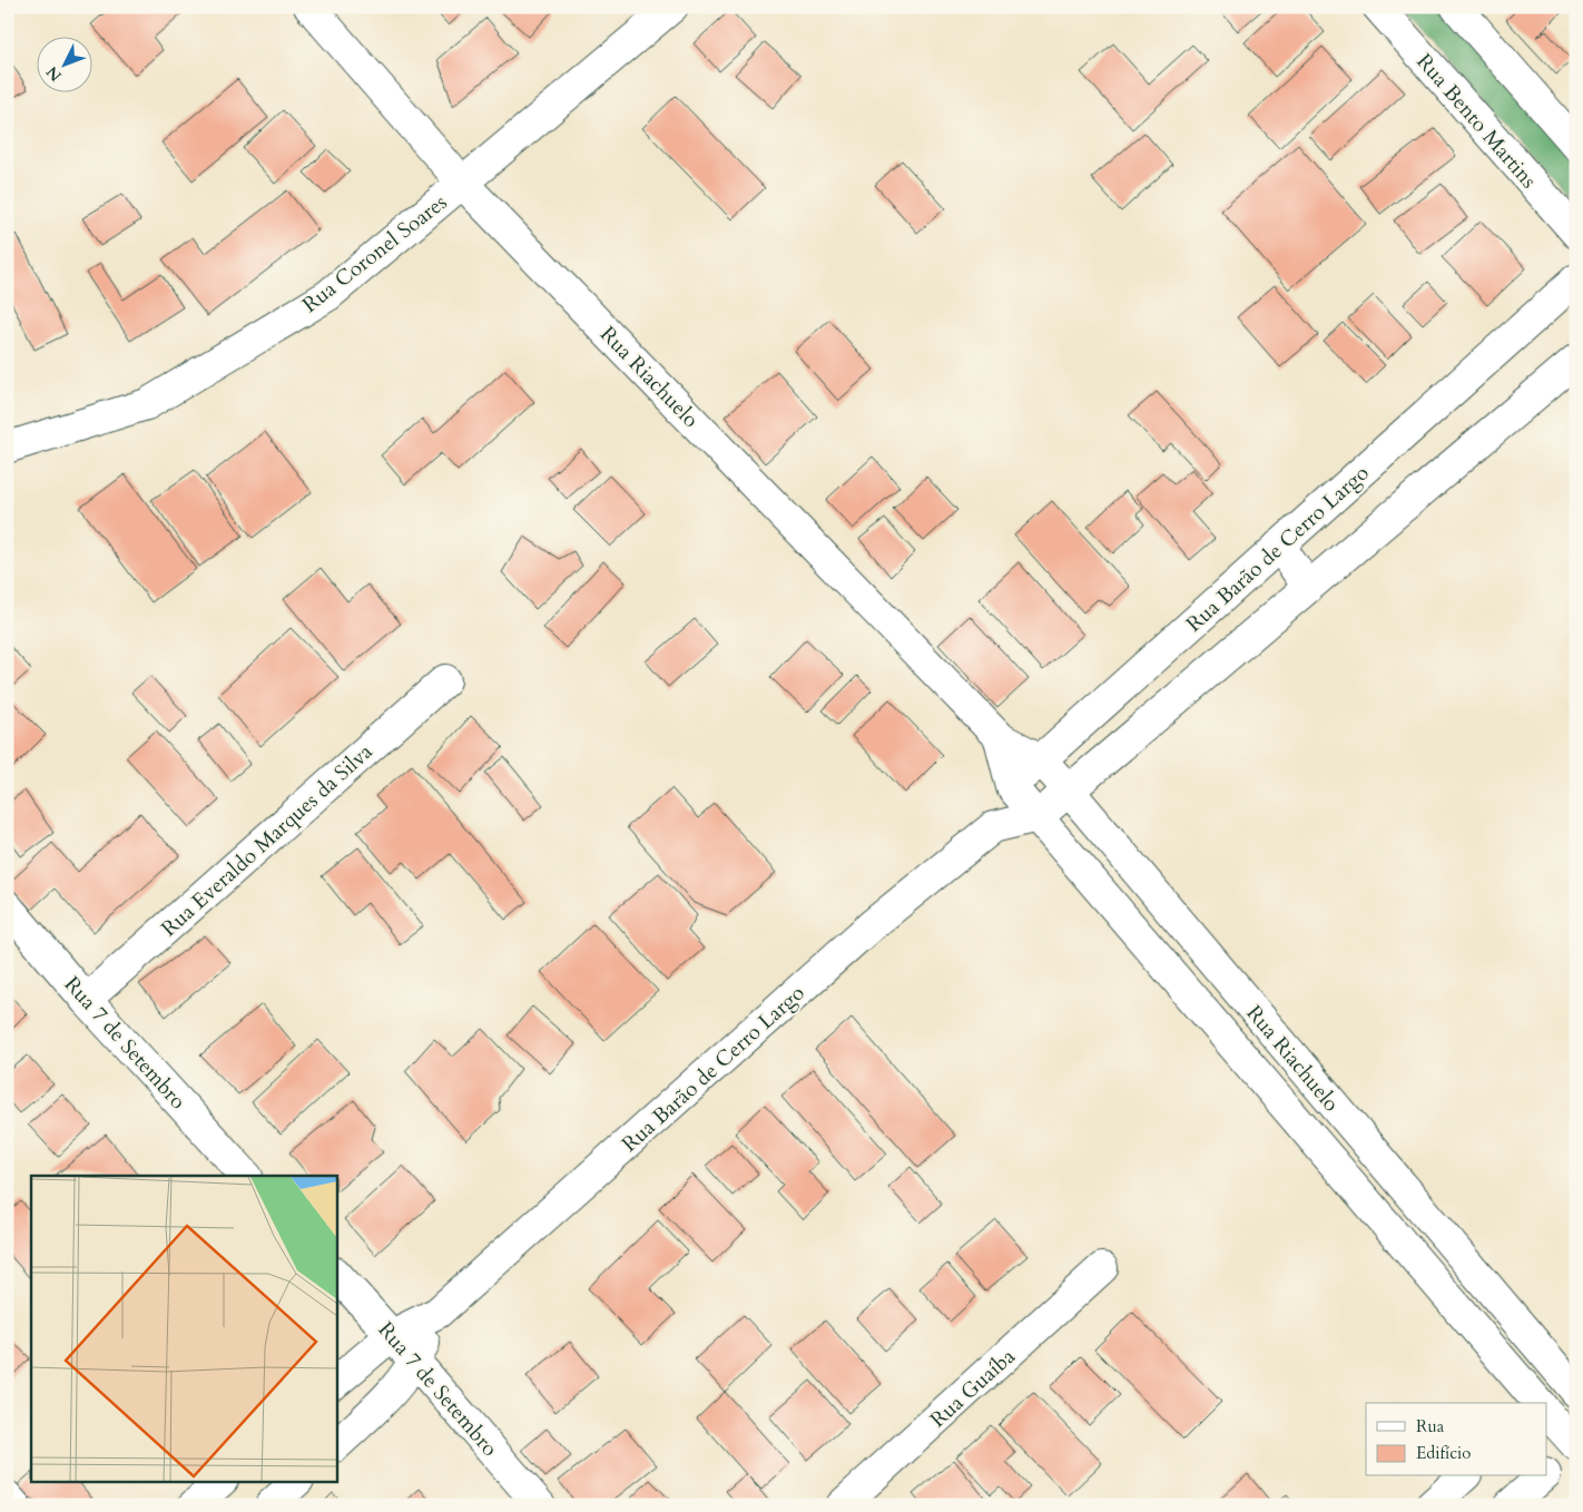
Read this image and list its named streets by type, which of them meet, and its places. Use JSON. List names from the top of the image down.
{
  "streets": {
    "street": [
      "Rua Bento Martins",
      "Rua Coronel Soares",
      "Rua Riachuelo",
      "Rua Barão de Cerro Largo",
      "Rua Everaldo Marques da Silva",
      "Rua 7 de Setembro",
      "Rua Guaíba"
    ]
  },
  "crossings": [
    ["Rua Coronel Soares", "Rua Riachuelo"],
    ["Rua Riachuelo", "Rua Barão de Cerro Largo"],
    ["Rua Barão de Cerro Largo", "Rua 7 de Setembro"],
    ["Rua Everaldo Marques da Silva", "Rua 7 de Setembro"]
  ],
  "legend": ["Rua", "Edifício"],
  "north": "bottom left"
}
